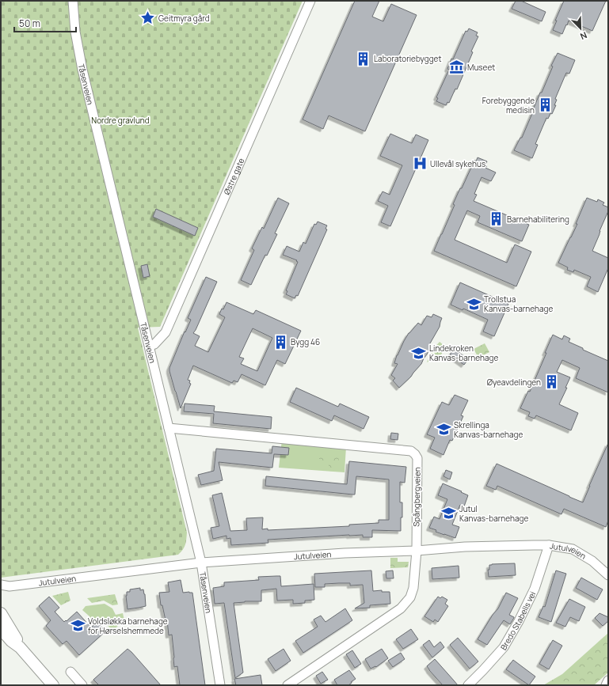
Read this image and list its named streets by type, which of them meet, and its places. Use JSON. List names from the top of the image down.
{
  "streets": {
    "street": [
      "Tåsenveien",
      "Østre gate",
      "Spångbergveien",
      "Jutulveien",
      "Bredo Stabells vei"
    ]
  },
  "crossings": [
    ["Tåsenveien", "Østre gate"],
    ["Tåsenveien", "Spångbergveien"],
    ["Tåsenveien", "Jutulveien"],
    ["Spångbergveien", "Jutulveien"],
    ["Jutulveien", "Bredo Stabells vei"]
  ],
  "parks": ["Nordre gravlund"],
  "places": {
    "place": ["Geitmyra gård"],
    "building": [
      "Laboratoriebygget",
      "Forebyggende medisin",
      "Barnehabilitering",
      "Bygg 46",
      "Øyeavdelingen"
    ],
    "museum": ["Museet"],
    "hospital": ["Ullevål sykehus"],
    "school or university": [
      "Trollstua Kanvas-barnehage",
      "Lindekroken Kanvas-barnehage",
      "Skrellinga Kanvas-barnehage",
      "Jutul Kanvas-barnehage",
      "Voldsløkka barnehage for Hørselshemmede"
    ]
  },
  "scale_bar": "50 m",
  "north": "bottom right"
}
